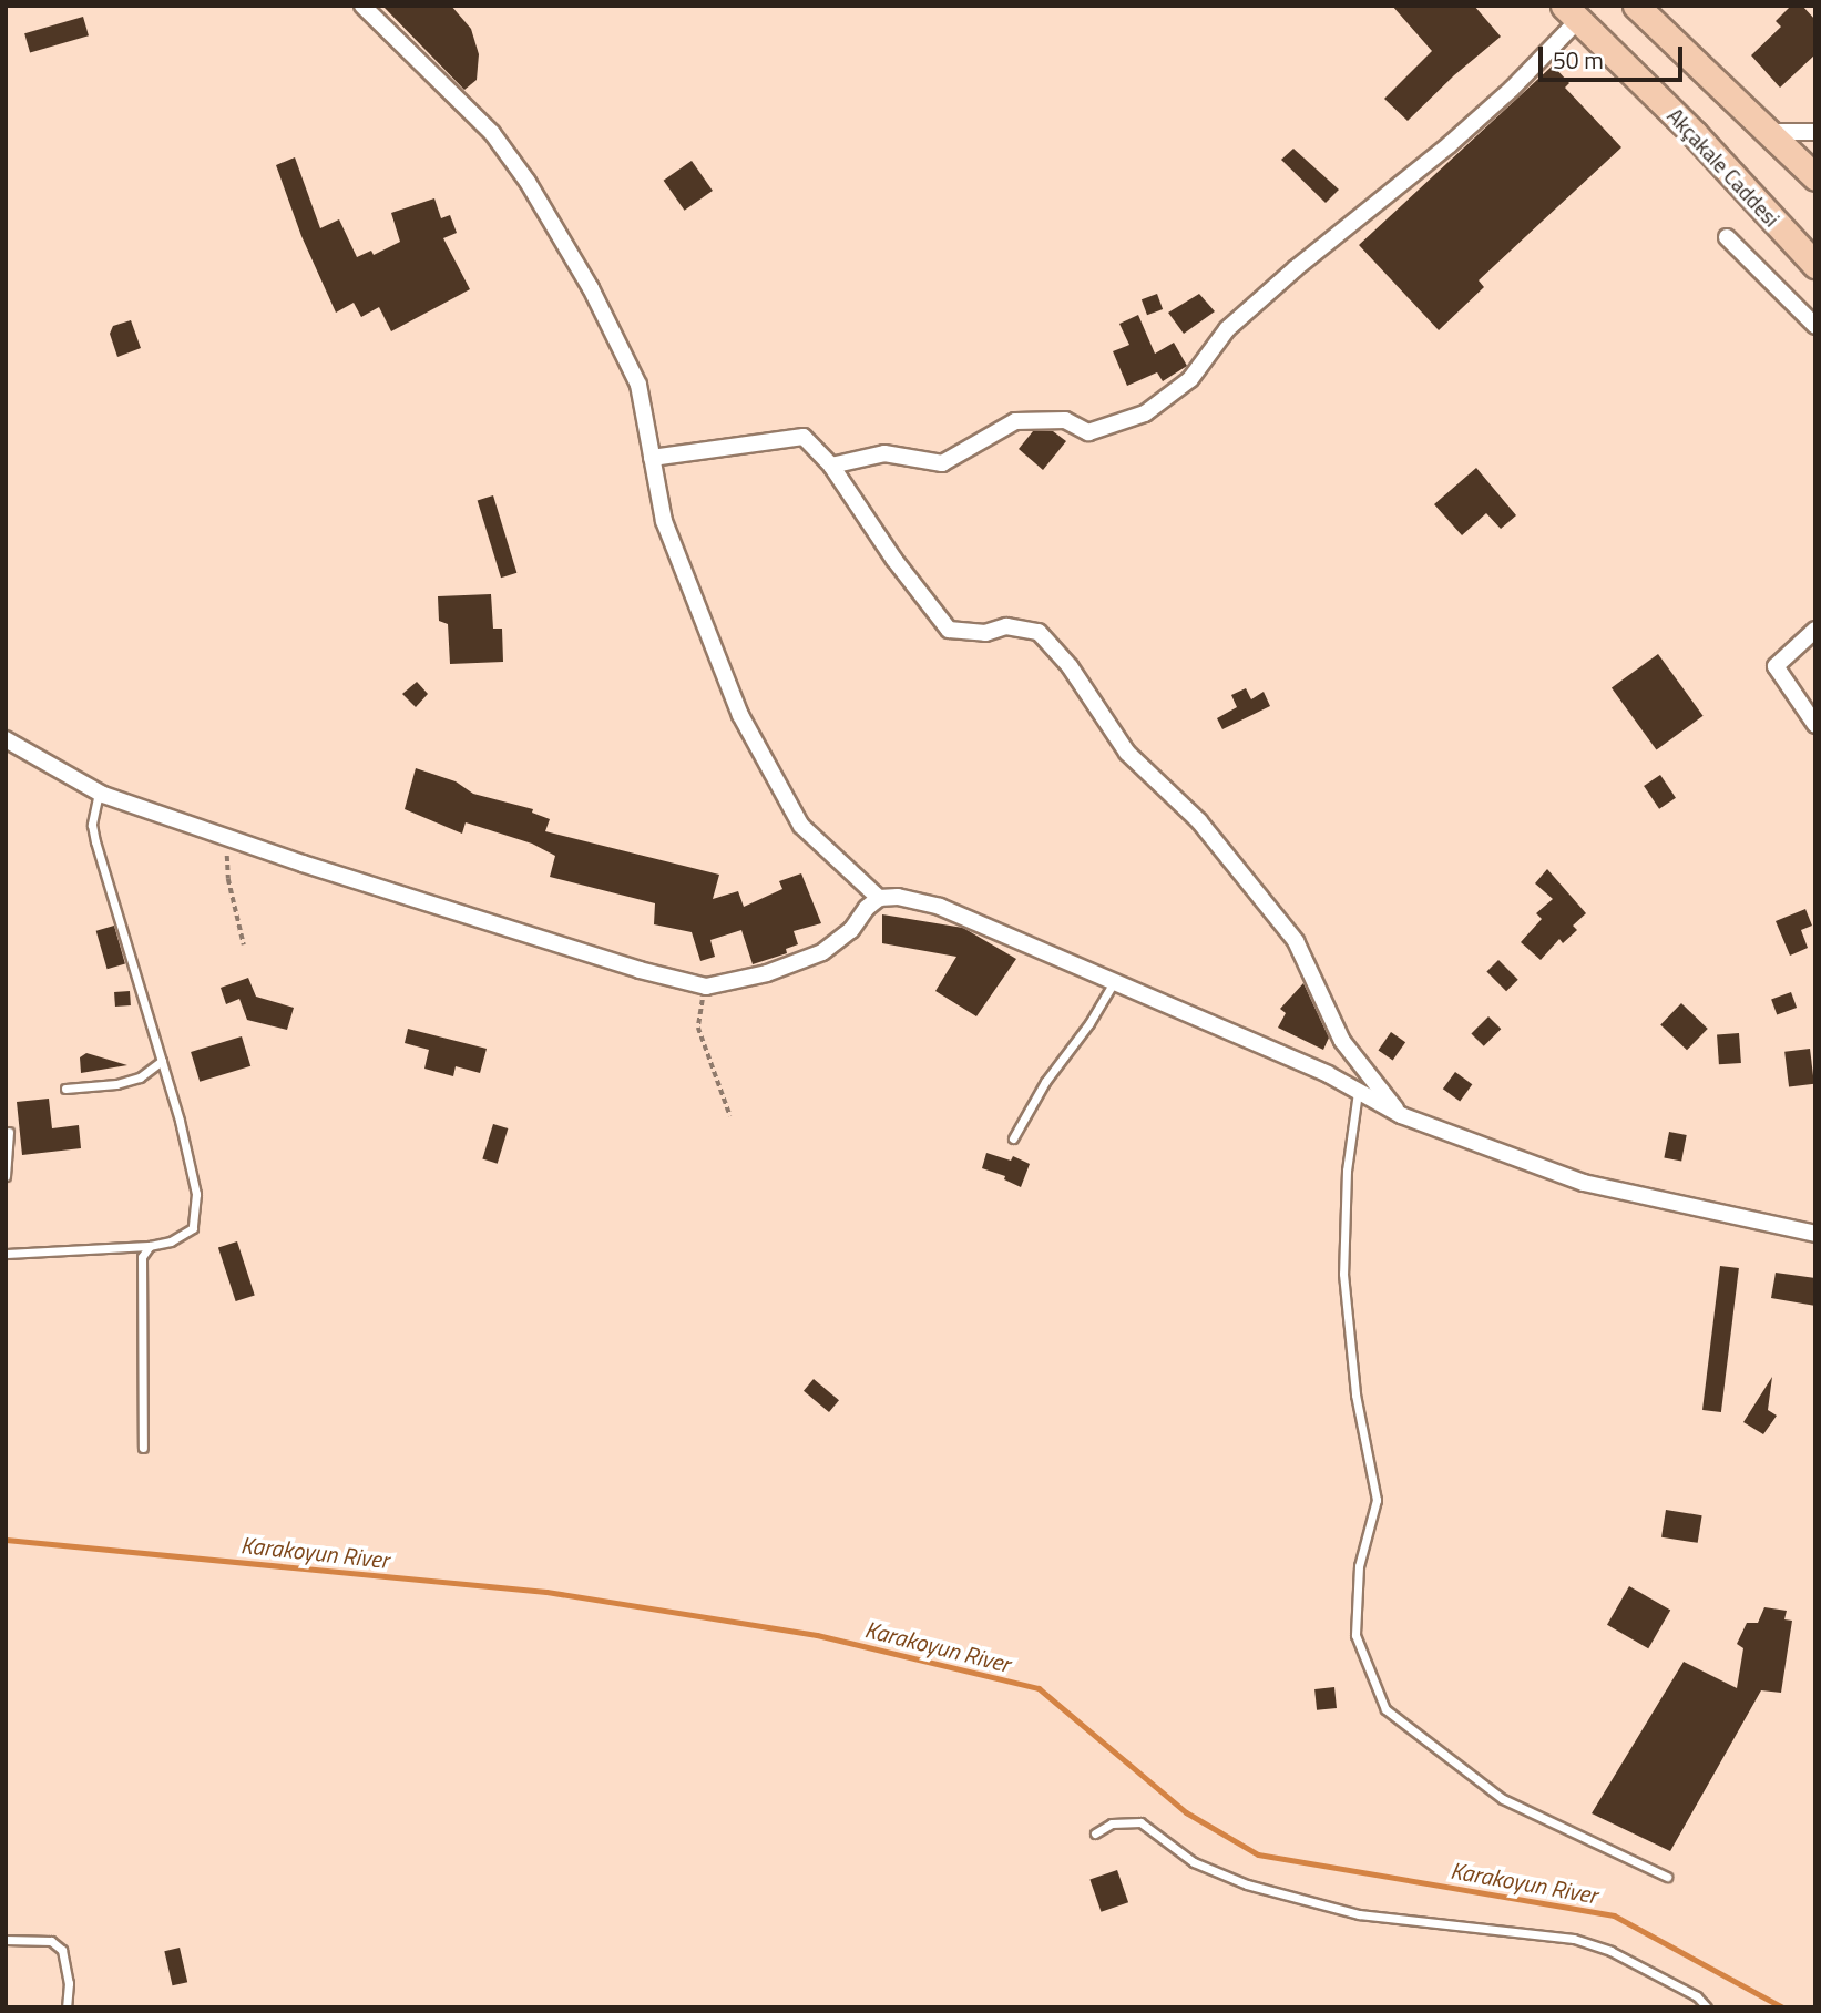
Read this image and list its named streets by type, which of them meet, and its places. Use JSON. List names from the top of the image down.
{
  "streets": {
    "main road": ["Akçakale Caddesi"]
  },
  "water": ["Karakoyun River"],
  "scale_bar": "50 m"
}
